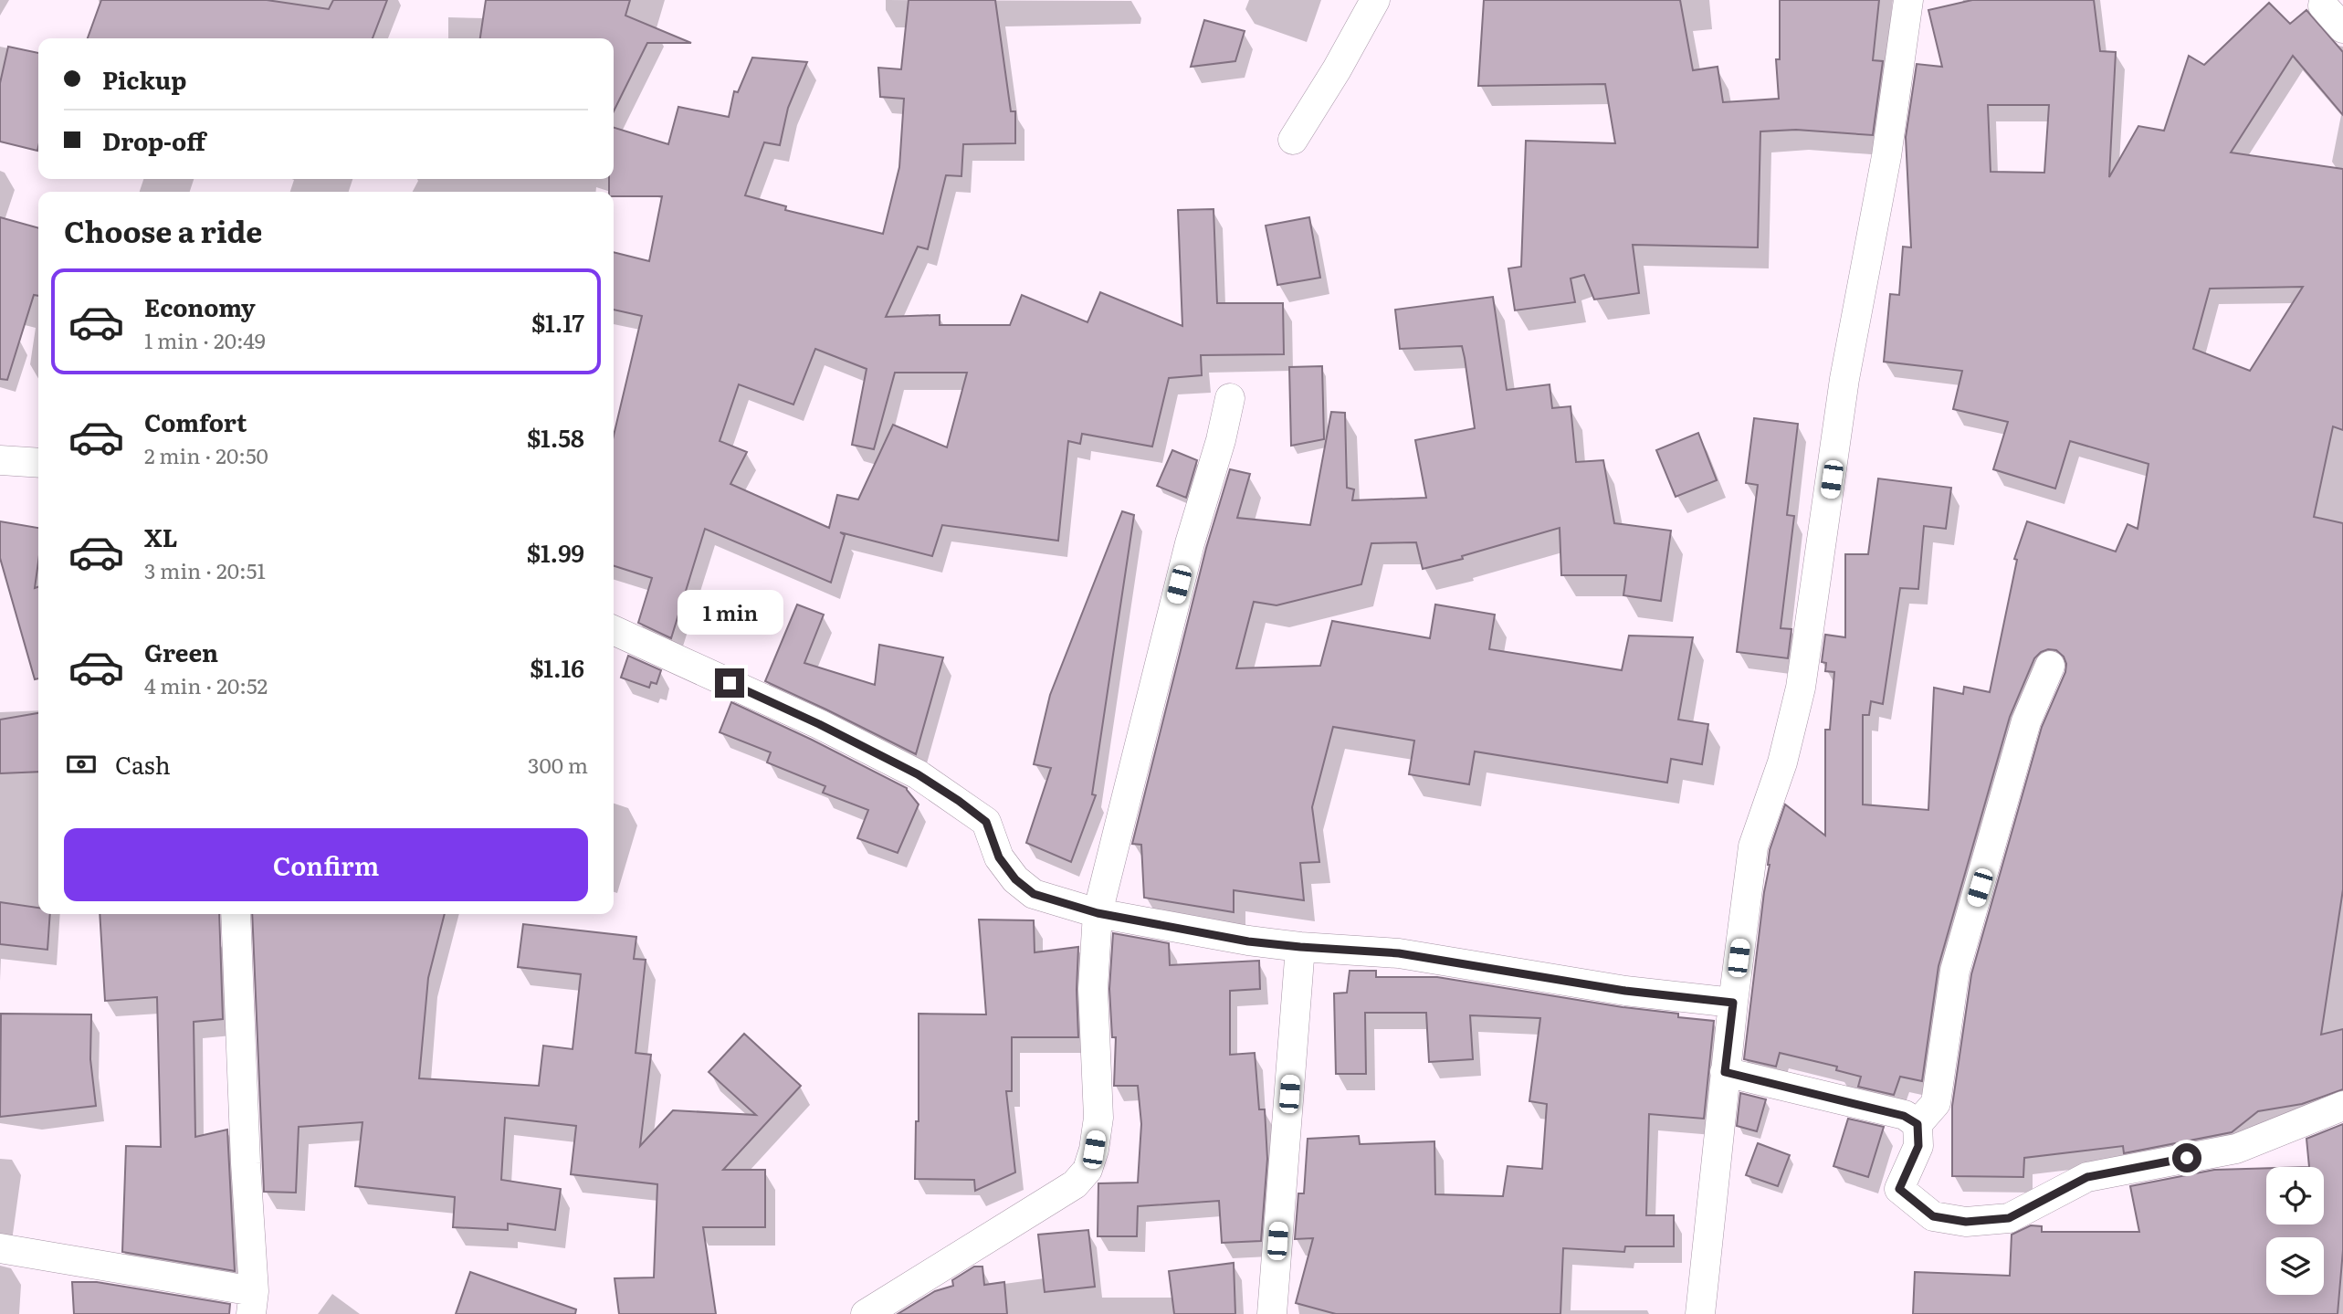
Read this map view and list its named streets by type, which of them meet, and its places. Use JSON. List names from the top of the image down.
{
  "page": {
    "banner": ["Pickup", "Drop-off"],
    "heading": "Choose a ride",
    "list": [
      {
        "name": "Economy",
        "note": "1 min · 20:49",
        "value": "$1.17"
      },
      {
        "name": "Comfort",
        "note": "2 min · 20:50",
        "value": "$1.58"
      },
      {
        "name": "XL",
        "note": "3 min · 20:51",
        "value": "$1.99"
      },
      {
        "name": "Green",
        "note": "4 min · 20:52",
        "value": "$1.16"
      }
    ],
    "bubble": "1 min",
    "pay": ["Cash", "300 m"],
    "buttons": "Confirm"
  }
}
